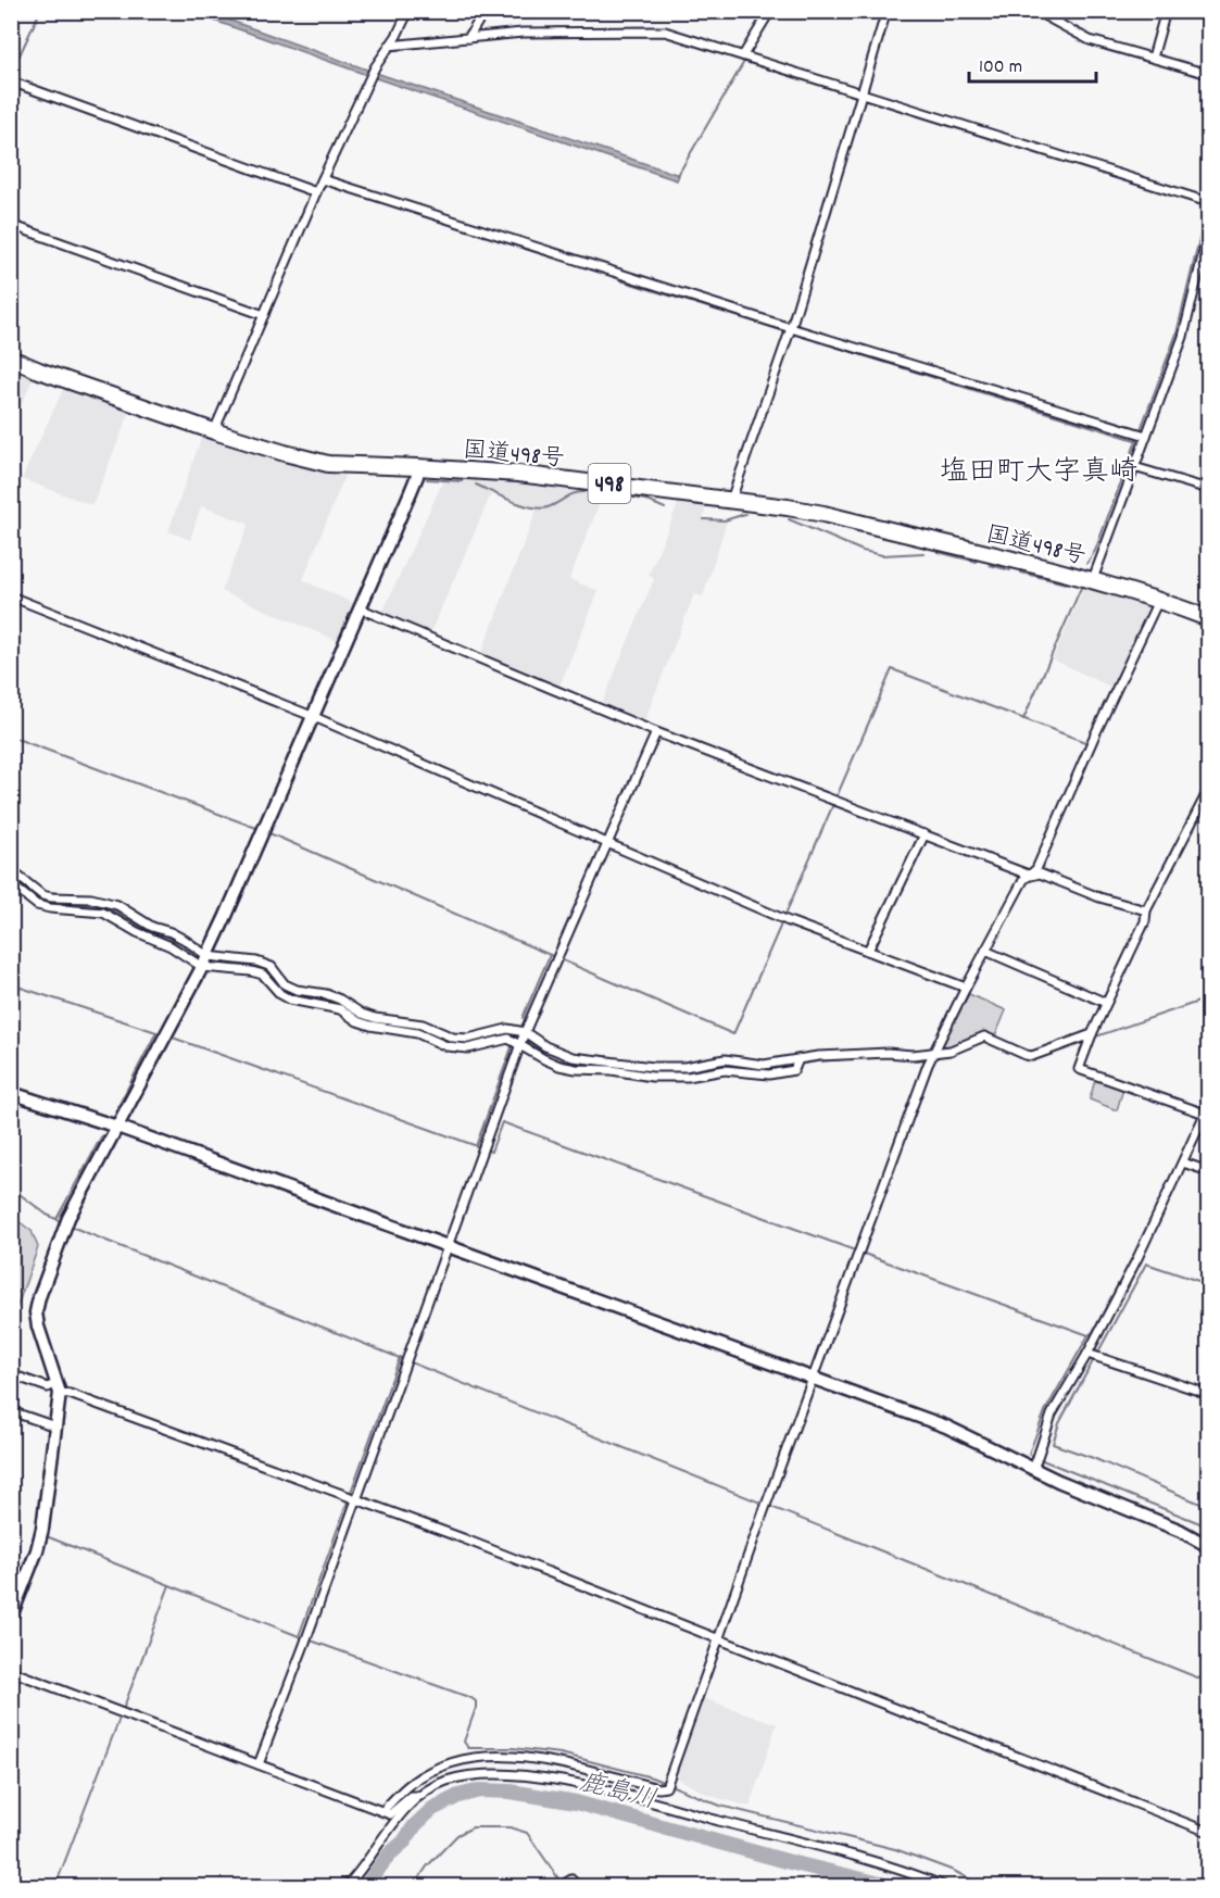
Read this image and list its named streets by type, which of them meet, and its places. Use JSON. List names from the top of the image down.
{
  "streets": {
    "highway": ["国道498号", "498"]
  },
  "districts": ["塩田町大字真崎"],
  "water": ["鹿島川"],
  "scale_bar": "100 m"
}
